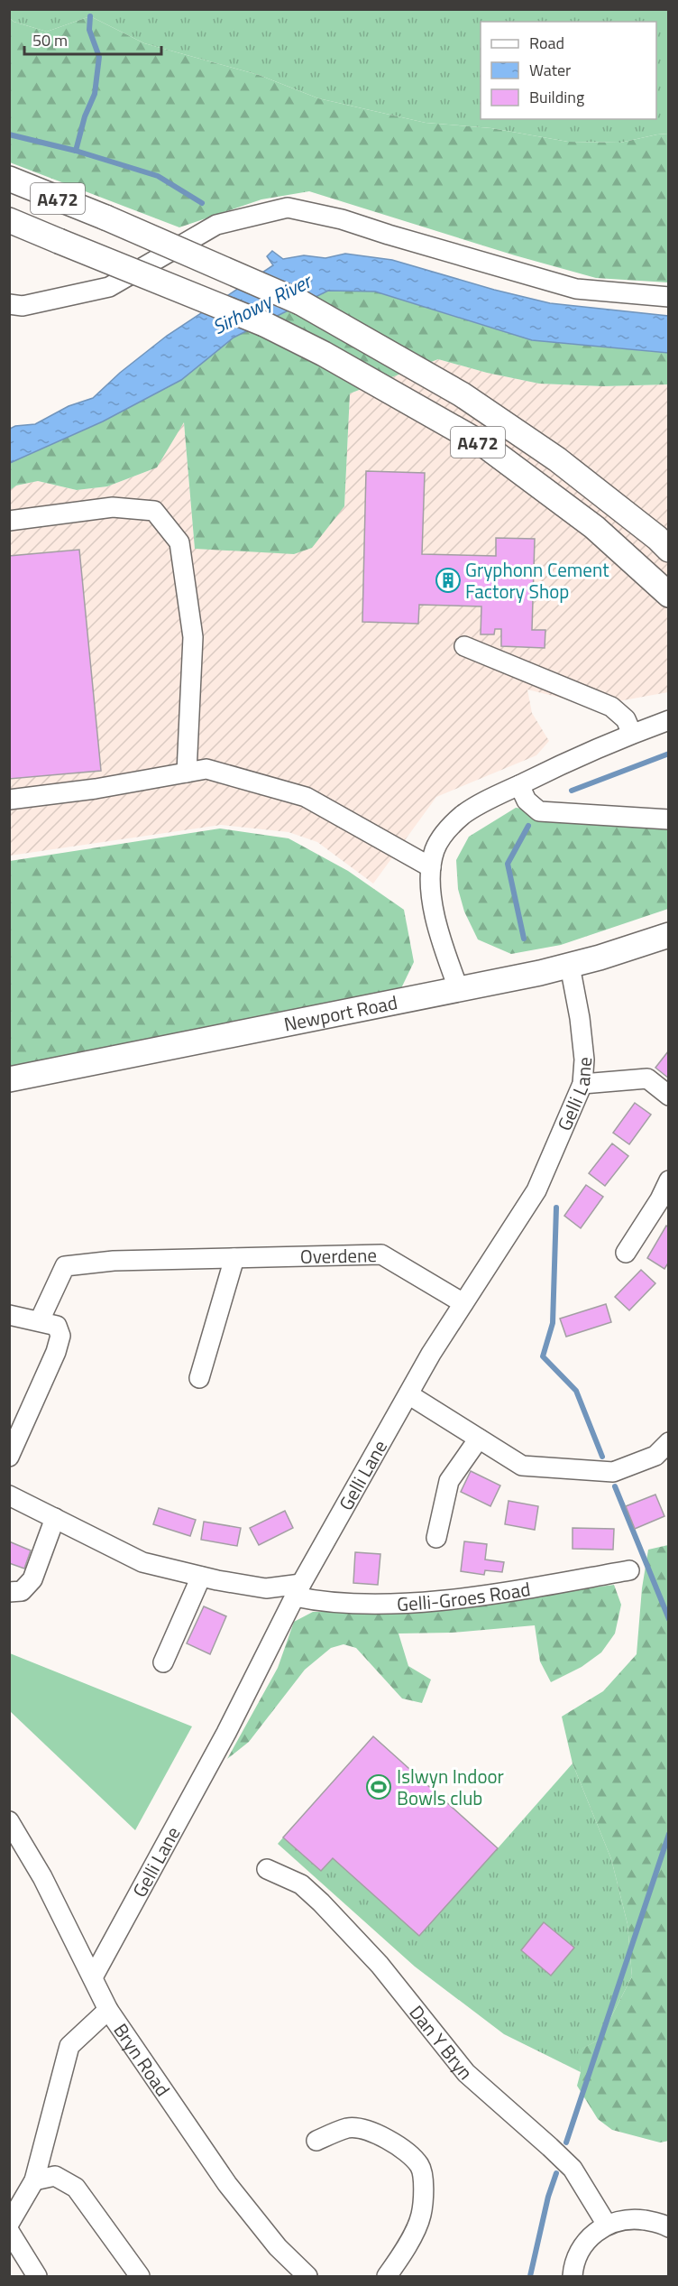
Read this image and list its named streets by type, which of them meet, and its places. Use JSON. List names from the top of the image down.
{
  "streets": {
    "main road": ["A472", "Newport Road"],
    "street": [
      "Gelli Lane",
      "Overdene",
      "Gelli-Groes Road",
      "Dan Y Bryn",
      "Bryn Road"
    ]
  },
  "crossings": [
    ["Newport Road", "Gelli Lane"],
    ["Gelli Lane", "Overdene"],
    ["Gelli Lane", "Gelli-Groes Road"],
    ["Gelli Lane", "Bryn Road"]
  ],
  "water": ["Sirhowy River"],
  "places": {
    "building": ["Gryphonn Cement Factory Shop"],
    "sports": ["Islwyn Indoor Bowls club"]
  },
  "legend": ["Road", "Water", "Building"],
  "scale_bar": "50 m"
}
